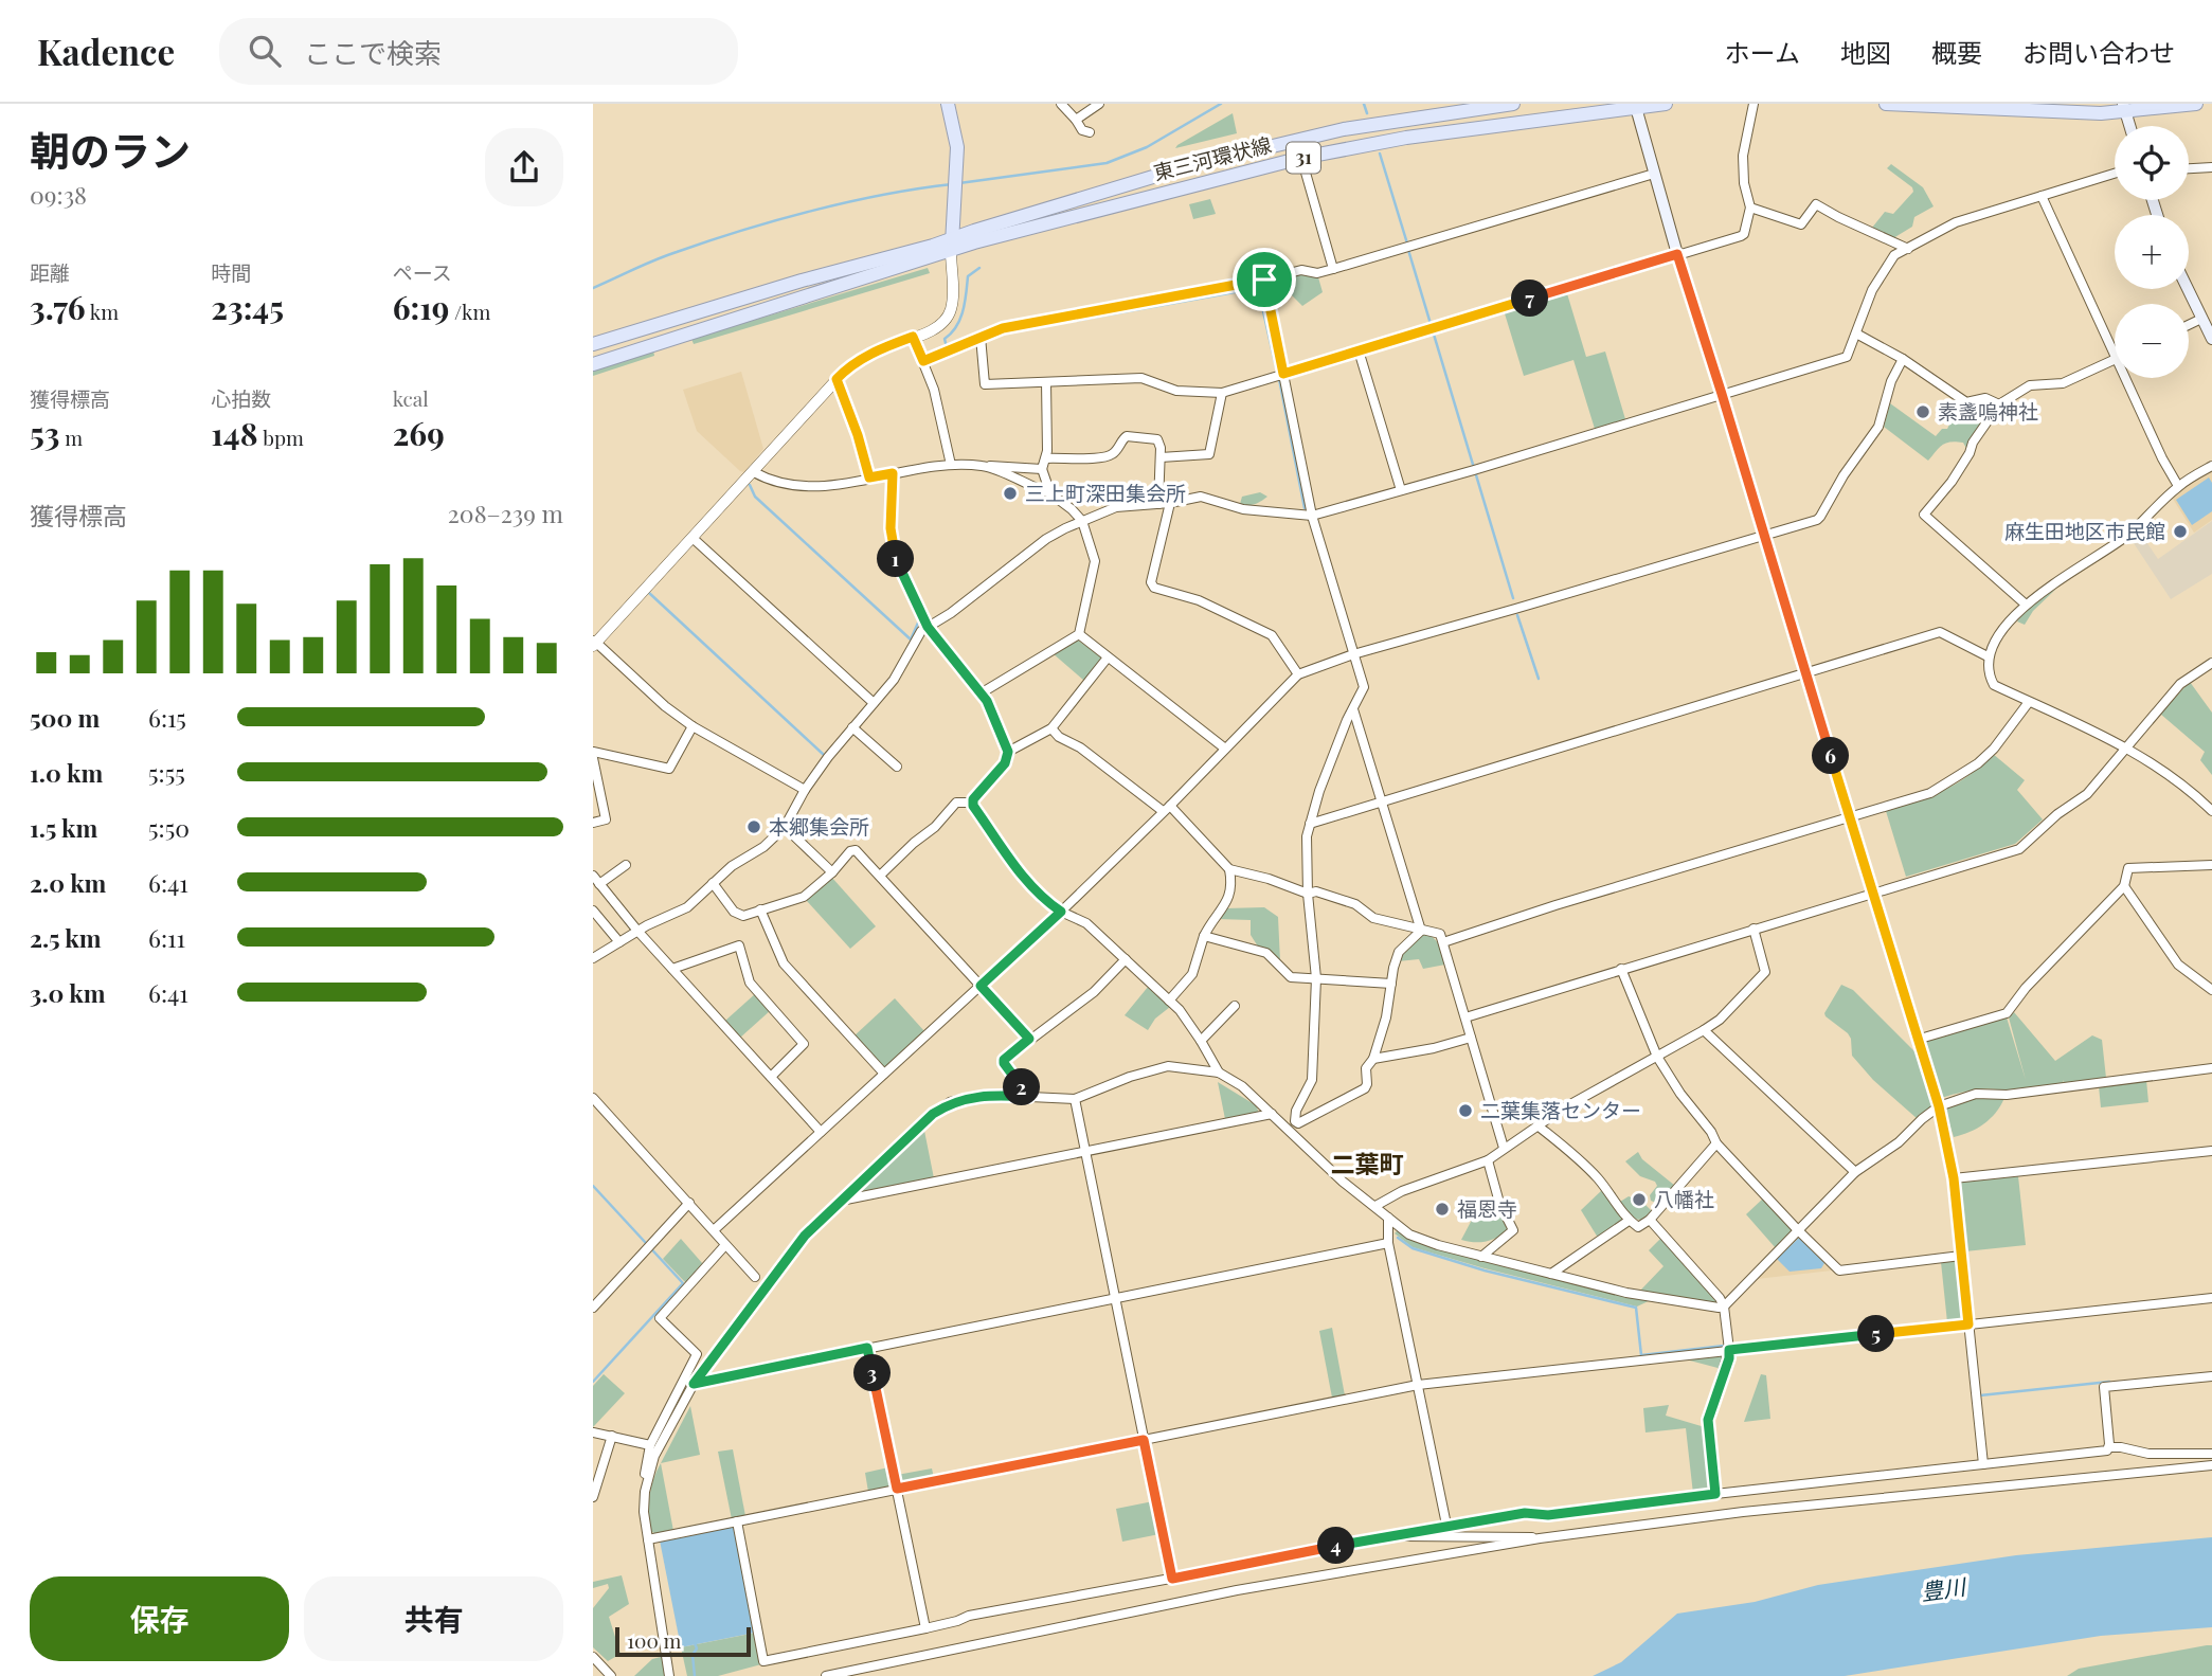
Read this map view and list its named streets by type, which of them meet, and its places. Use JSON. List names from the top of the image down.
{
  "streets": {
    "main road": ["31", "東三河環状線"]
  },
  "districts": ["二葉町"],
  "water": ["豊川"],
  "places": [
    "素盞嗚神社",
    "三上町深田集会所",
    "麻生田地区市民館",
    "本郷集会所",
    "二葉集落センター",
    "八幡社",
    "福恩寺"
  ],
  "scale_bar": "100 m",
  "page": {
    "header": "Kadence",
    "search": "ここで検索",
    "nav": [
      "ホーム",
      "地図",
      "概要",
      "お問い合わせ"
    ],
    "heading": ["朝のラン", "09:38"],
    "map_buttons": ["+", "−"],
    "stats": [
      ["距離", "3.76 km"],
      ["時間", "23:45"],
      ["ペース", "6:19 /km"],
      ["獲得標高", "53 m"],
      ["心拍数", "148 bpm"],
      ["kcal", "269"]
    ],
    "pins": [
      "7",
      "1",
      "6",
      "2",
      "5",
      "3",
      "4"
    ],
    "chart": ["獲得標高", "208–239 m"],
    "list": [
      {
        "name": "500 m",
        "note": "6:15"
      },
      {
        "name": "1.0 km",
        "note": "5:55"
      },
      {
        "name": "1.5 km",
        "note": "5:50"
      },
      {
        "name": "2.0 km",
        "note": "6:41"
      },
      {
        "name": "2.5 km",
        "note": "6:11"
      },
      {
        "name": "3.0 km",
        "note": "6:41"
      }
    ],
    "buttons": ["保存", "共有"],
    "scale": "100 m"
  }
}
